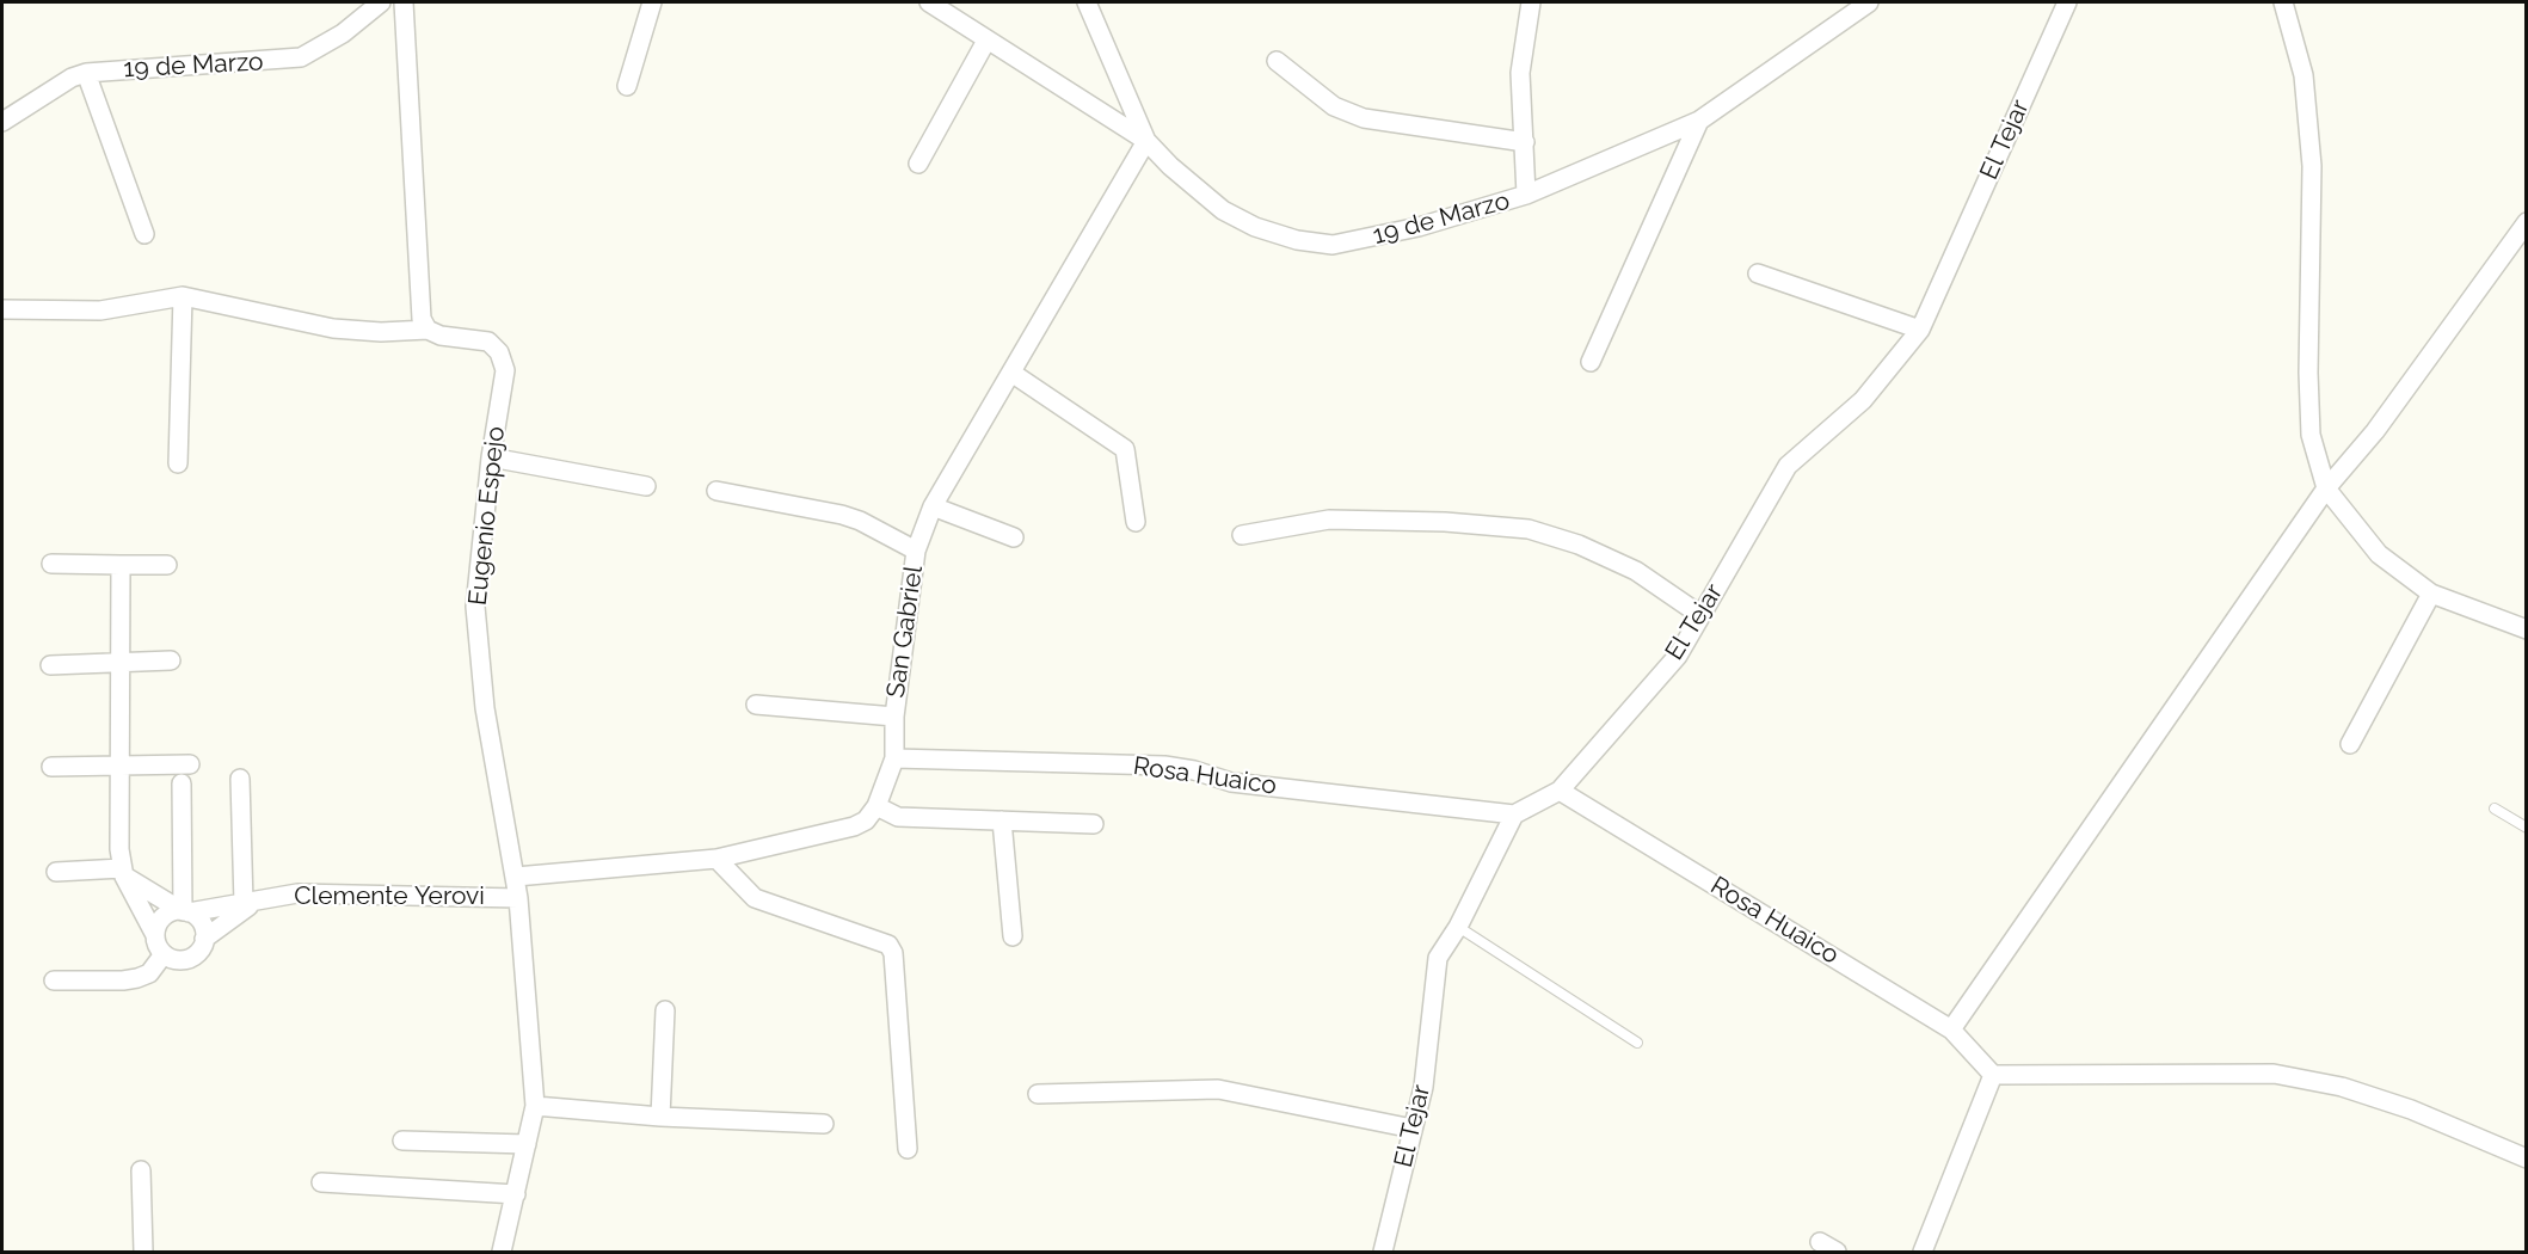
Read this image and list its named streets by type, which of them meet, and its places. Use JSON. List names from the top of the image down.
{
  "streets": {
    "street": [
      "19 de Marzo",
      "El Tejar",
      "Eugenio Espejo",
      "San Gabriel",
      "Rosa Huaico",
      "Clemente Yerovi"
    ]
  },
  "crossings": [
    ["19 de Marzo", "San Gabriel"],
    ["El Tejar", "Rosa Huaico"],
    ["Eugenio Espejo", "Clemente Yerovi"],
    ["San Gabriel", "Rosa Huaico"]
  ]
}
